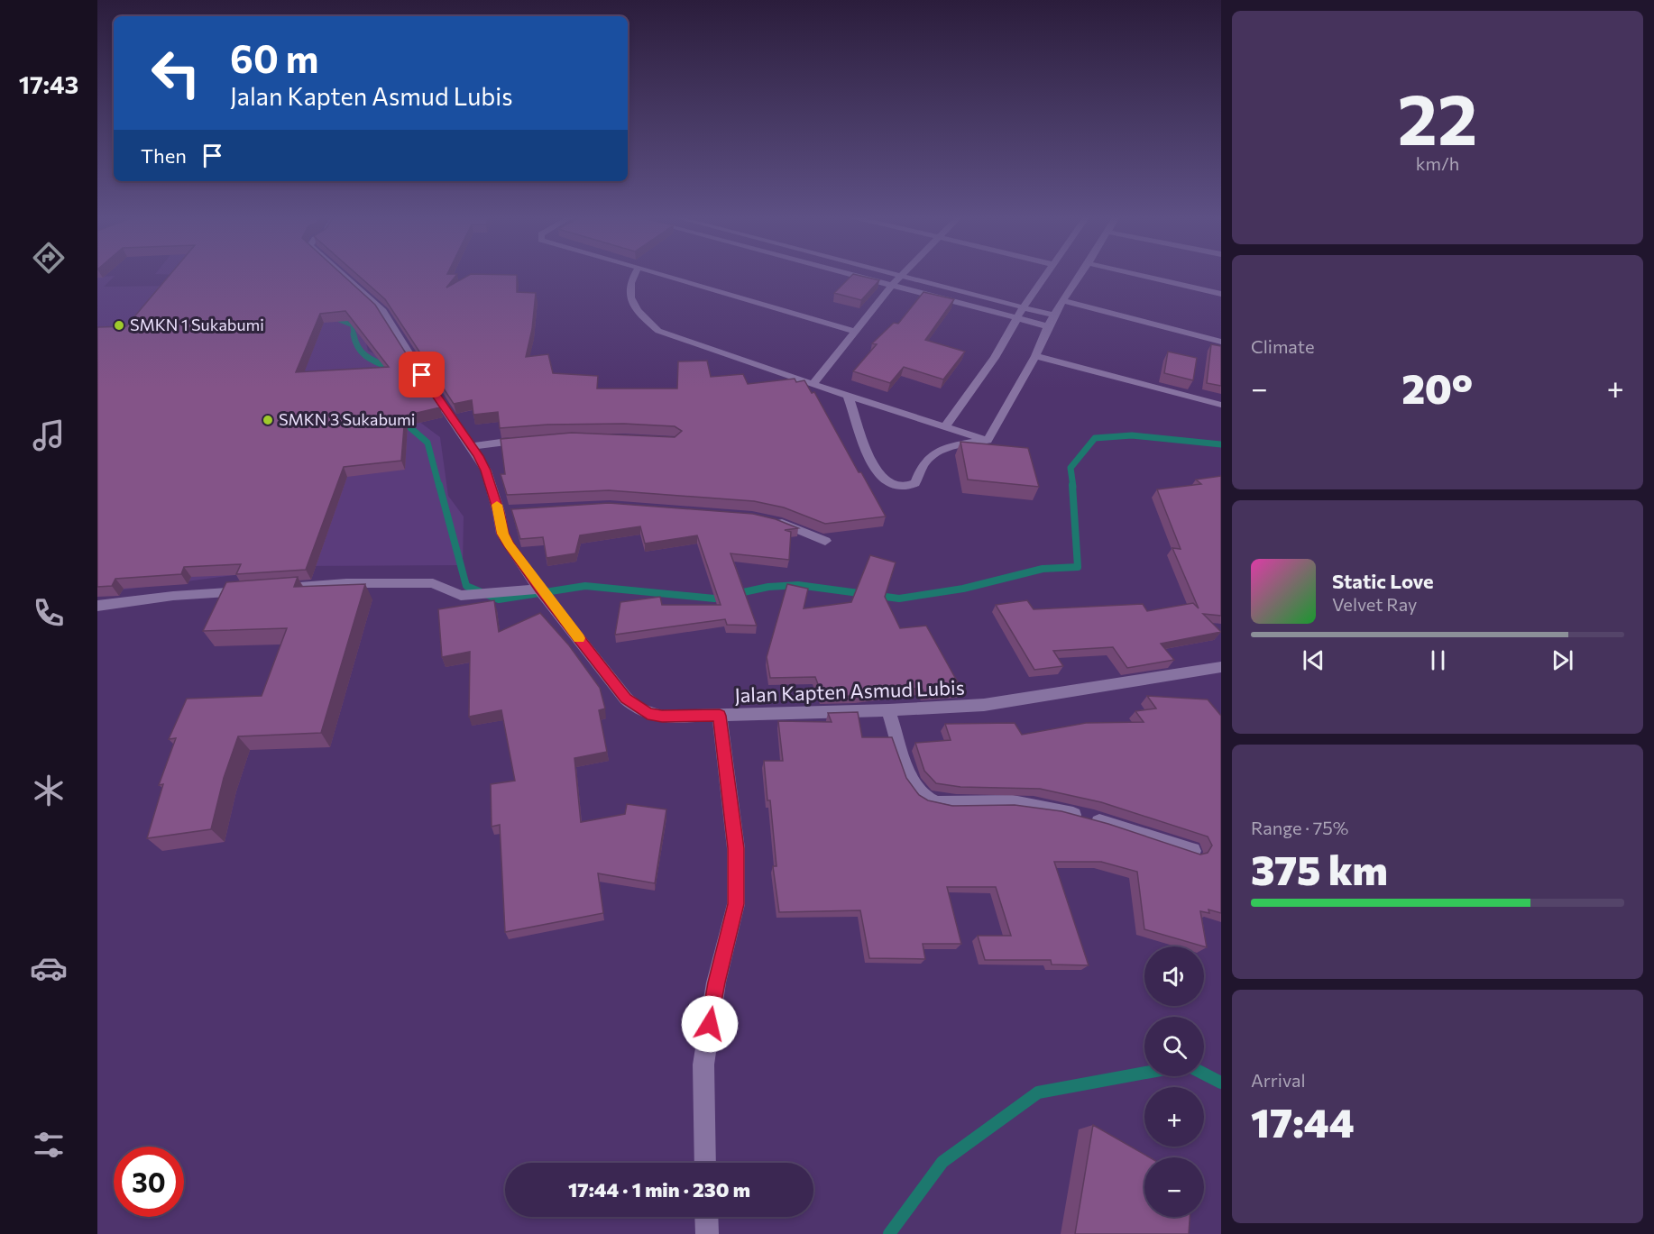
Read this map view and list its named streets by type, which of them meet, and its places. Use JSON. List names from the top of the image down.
{
  "streets": {
    "street": ["Jalan Kapten Asmud Lubis"]
  },
  "places": ["SMKN 1 Sukabumi", "SMKN 3 Sukabumi"],
  "page": {
    "tabs": "17:43",
    "tile": [
      ["22", "km/h"],
      "Climate",
      ["Range · 75%", "375 km"],
      ["Arrival", "17:44"]
    ],
    "turn": ["60 m", "Jalan Kapten Asmud Lubis"],
    "then": "Then",
    "heat": ["−", "20°", "+"],
    "song": ["Static Love", "Velvet Ray"],
    "map_buttons": ["+", "−"],
    "limit": "30",
    "trip": "17:44 · 1 min · 230 m"
  }
}
